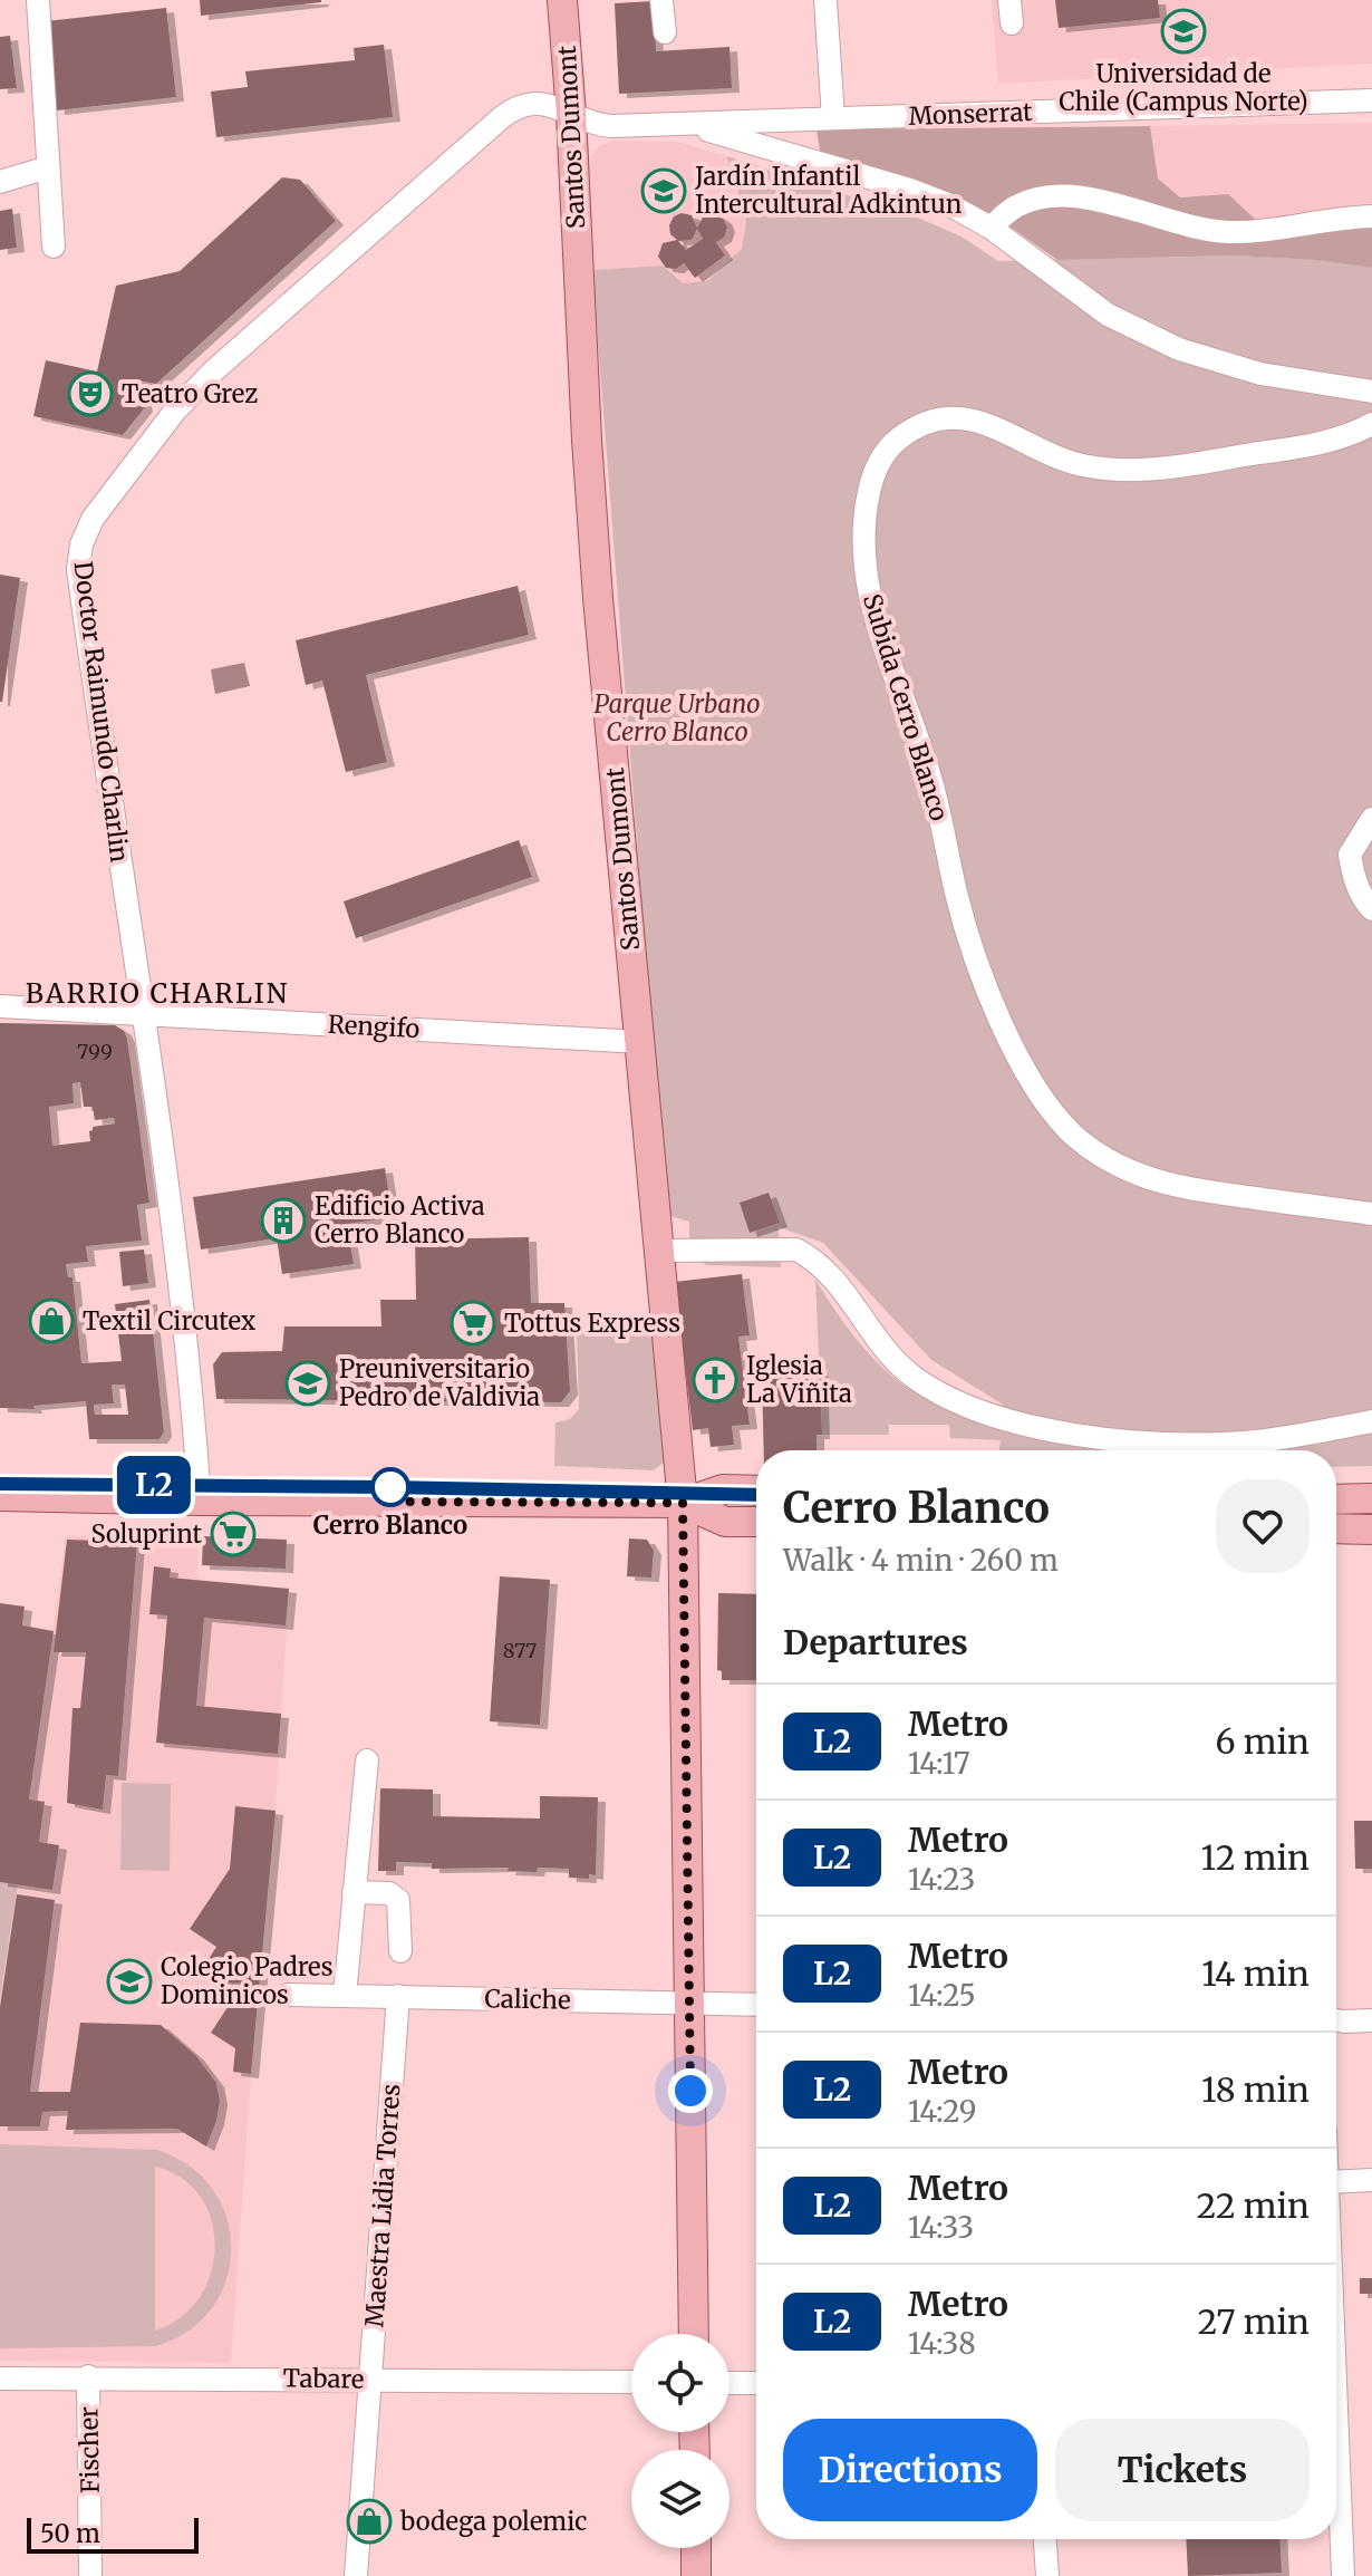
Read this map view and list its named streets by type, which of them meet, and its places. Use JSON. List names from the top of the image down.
{
  "streets": {
    "main road": ["Santos Dumont"],
    "street": [
      "Monserrat",
      "Subida Cerro Blanco",
      "Doctor Raimundo Charlin",
      "Rengifo",
      "Caliche",
      "Maestra Lidia Torres",
      "Tabare",
      "Fischer"
    ]
  },
  "crossings": [
    ["Monserrat", "Santos Dumont"],
    ["Monserrat", "Doctor Raimundo Charlin"],
    ["Santos Dumont", "Doctor Raimundo Charlin"],
    ["Santos Dumont", "Rengifo"],
    ["Santos Dumont", "Caliche"],
    ["Doctor Raimundo Charlin", "Rengifo"],
    ["Caliche", "Maestra Lidia Torres"],
    ["Maestra Lidia Torres", "Tabare"],
    ["Tabare", "Fischer"]
  ],
  "districts": ["BARRIO CHARLIN"],
  "parks": ["Parque Urbano Cerro Blanco"],
  "places": {
    "school or university": [
      "Universidad de Chile (Campus Norte)",
      "Jardín Infantil Intercultural Adkintun",
      "Preuniversitario Pedro de Valdivia",
      "Colegio Padres Dominicos"
    ],
    "theatre": ["Teatro Grez"],
    "building": ["Edificio Activa Cerro Blanco"],
    "shop": ["Textil Circutex", "bodega polemic"],
    "supermarket": ["Tottus Express", "Soluprint"],
    "church": ["Iglesia La Viñita"],
    "other": ["Cerro Blanco"]
  },
  "lines": ["metro line L2"],
  "house_numbers": ["799", "877"],
  "scale_bar": "50 m",
  "page": {
    "on_map": "L2",
    "heading": [
      ["Cerro Blanco", "Walk · 4 min · 260 m"],
      "Departures"
    ],
    "list": [
      {
        "mark": "L2",
        "name": "Metro",
        "note": "14:17",
        "value": "6 min"
      },
      {
        "mark": "L2",
        "name": "Metro",
        "note": "14:23",
        "value": "12 min"
      },
      {
        "mark": "L2",
        "name": "Metro",
        "note": "14:25",
        "value": "14 min"
      },
      {
        "mark": "L2",
        "name": "Metro",
        "note": "14:29",
        "value": "18 min"
      },
      {
        "mark": "L2",
        "name": "Metro",
        "note": "14:33",
        "value": "22 min"
      },
      {
        "mark": "L2",
        "name": "Metro",
        "note": "14:38",
        "value": "27 min"
      }
    ],
    "buttons": ["Directions", "Tickets"],
    "scale": "50 m"
  }
}
